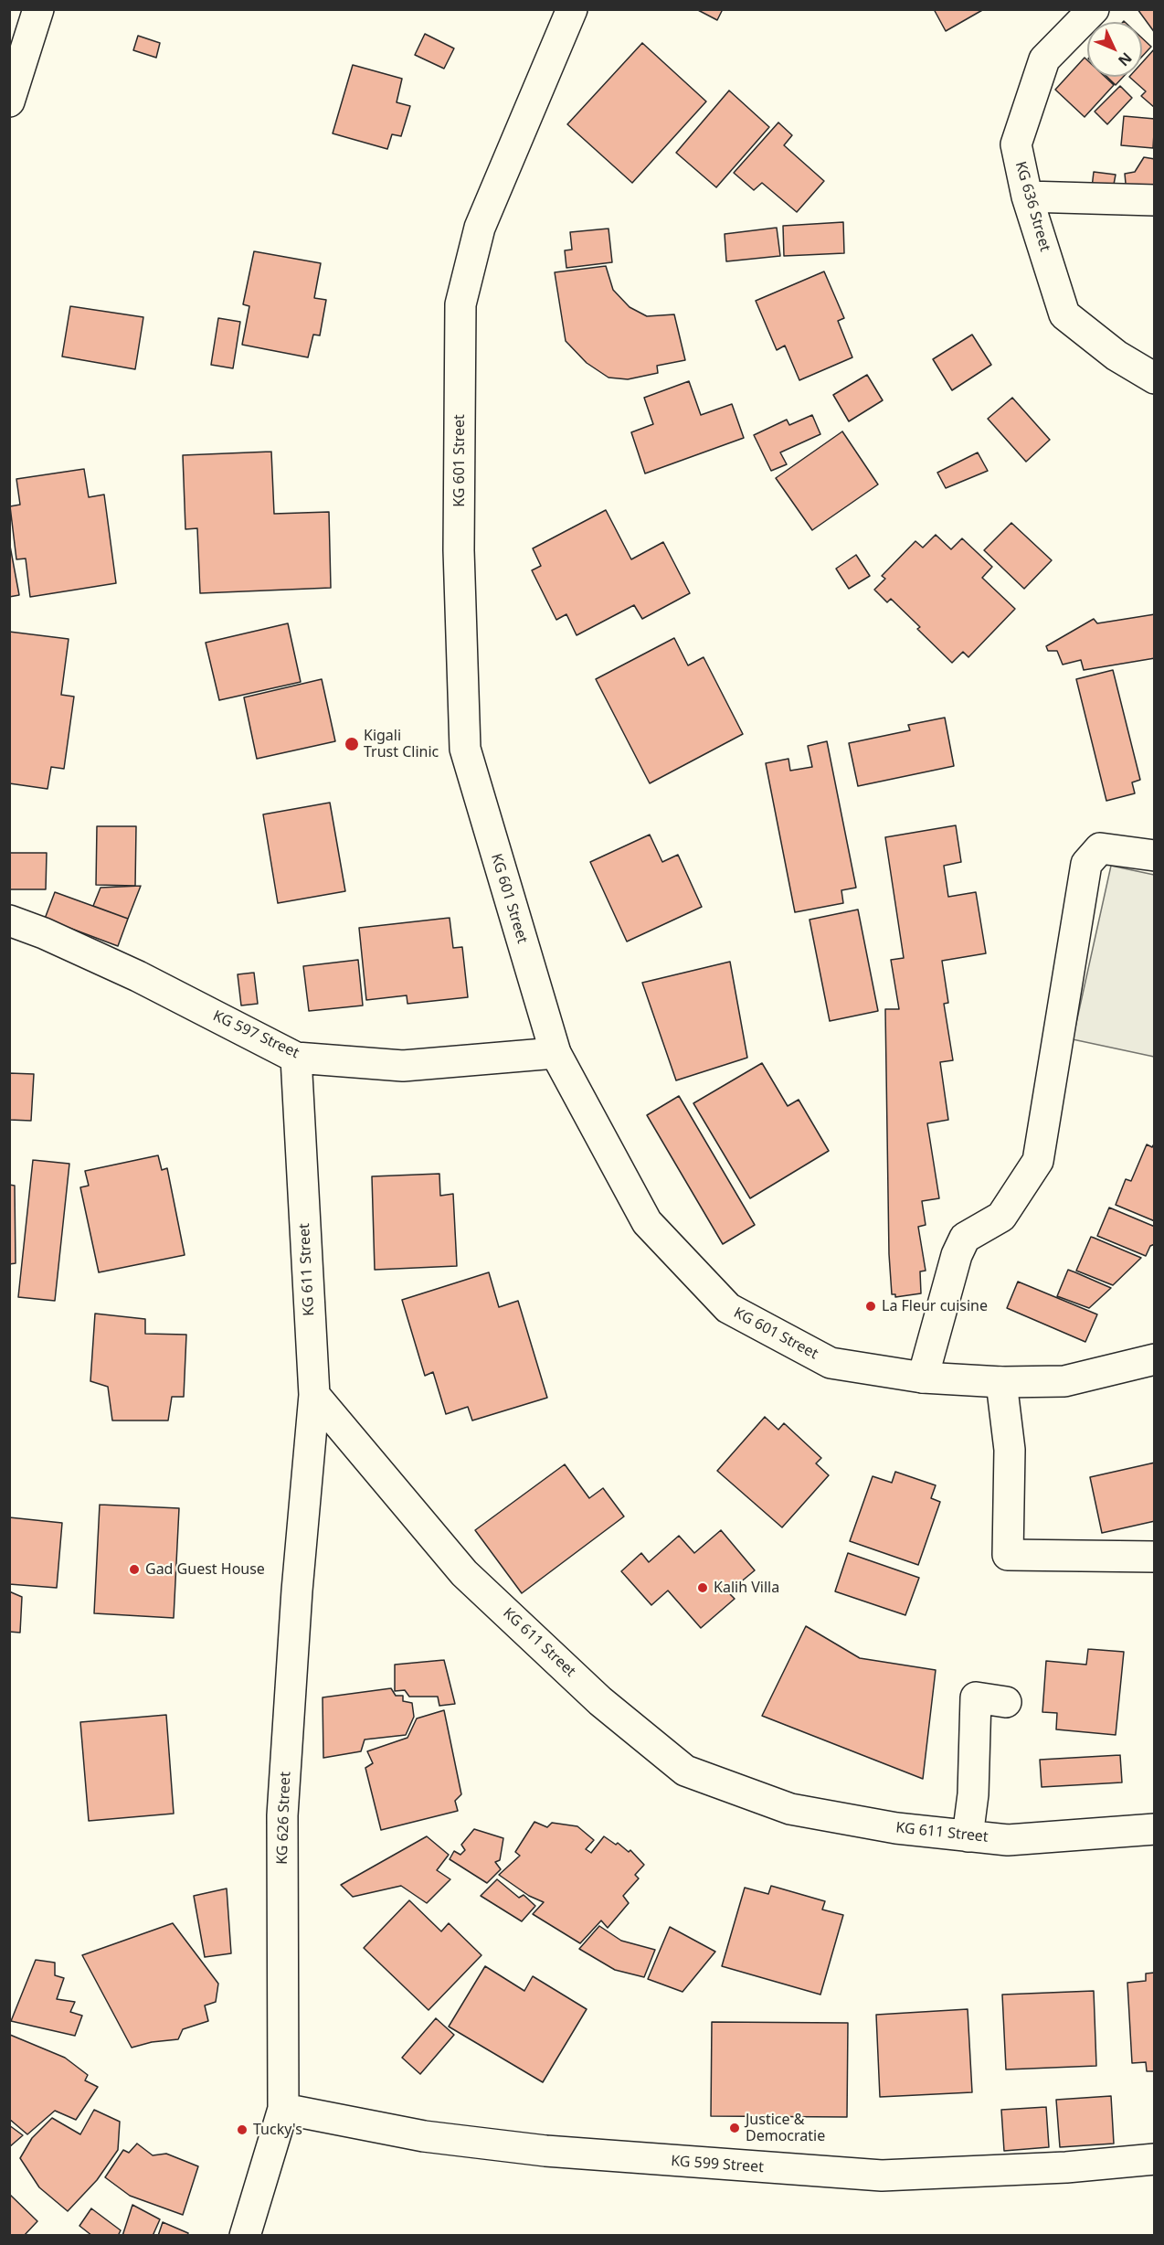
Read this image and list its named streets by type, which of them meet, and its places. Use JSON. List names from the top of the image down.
{
  "streets": {
    "street": [
      "KG 636 Street",
      "KG 601 Street",
      "KG 597 Street",
      "KG 611 Street",
      "KG 626 Street",
      "KG 599 Street"
    ]
  },
  "crossings": [
    ["KG 601 Street", "KG 597 Street"],
    ["KG 597 Street", "KG 611 Street"],
    ["KG 611 Street", "KG 626 Street"],
    ["KG 626 Street", "KG 599 Street"]
  ],
  "places": [
    "Kigali Trust Clinic",
    "La Fleur cuisine",
    "Gad Guest House",
    "Kalih Villa",
    "Justice & Democratie",
    "Tucky's"
  ],
  "north": "bottom right"
}
